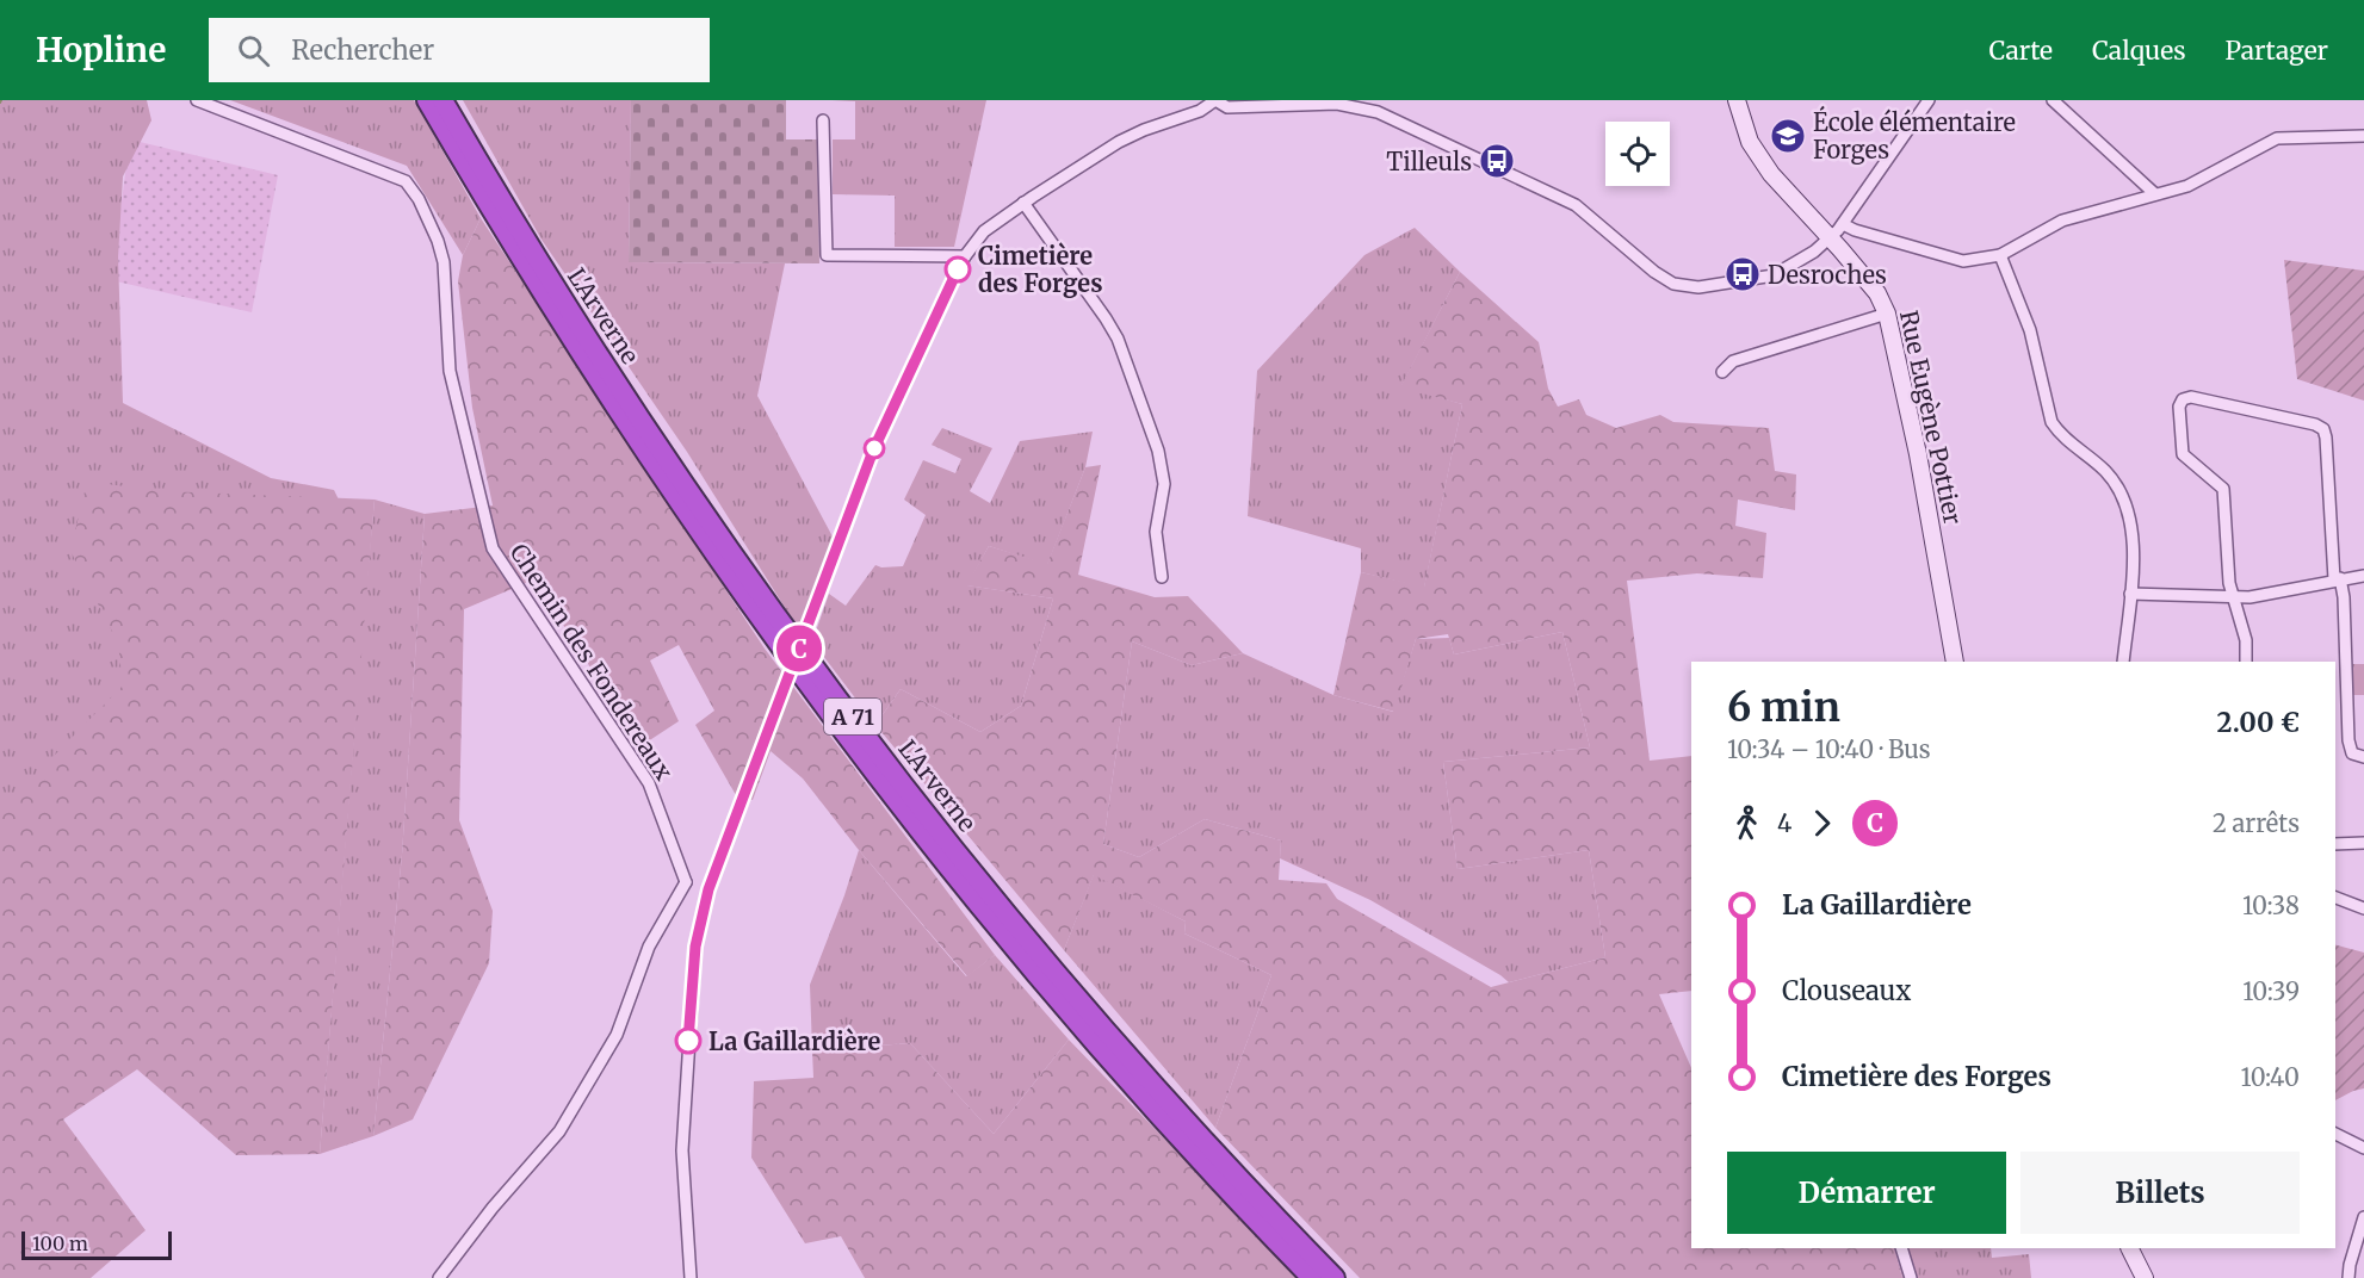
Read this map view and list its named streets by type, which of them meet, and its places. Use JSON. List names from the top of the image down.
{
  "streets": {
    "highway": ["L'Arverne", "A 71"],
    "street": ["Rue Eugène Pottier", "Chemin des Fondereaux"]
  },
  "places": {
    "school or university": ["École élémentaire Forges"],
    "bus stop": ["Tilleuls", "Desroches"],
    "other": ["Cimetière des Forges", "La Gaillardière"]
  },
  "lines": ["bus line C"],
  "scale_bar": "100 m",
  "page": {
    "header": "Hopline",
    "search": "Rechercher",
    "nav": ["Carte", "Calques", "Partager"],
    "on_map": "C",
    "heading": ["6 min", "10:34 – 10:40 · Bus", "2.00 €"],
    "legs": ["4", "C", "2 arrêts"],
    "list": [
      {
        "name": "La Gaillardière",
        "value": "10:38"
      },
      {
        "name": "Clouseaux",
        "value": "10:39"
      },
      {
        "name": "Cimetière des Forges",
        "value": "10:40"
      }
    ],
    "buttons": ["Démarrer", "Billets"],
    "scale": "100 m"
  }
}
